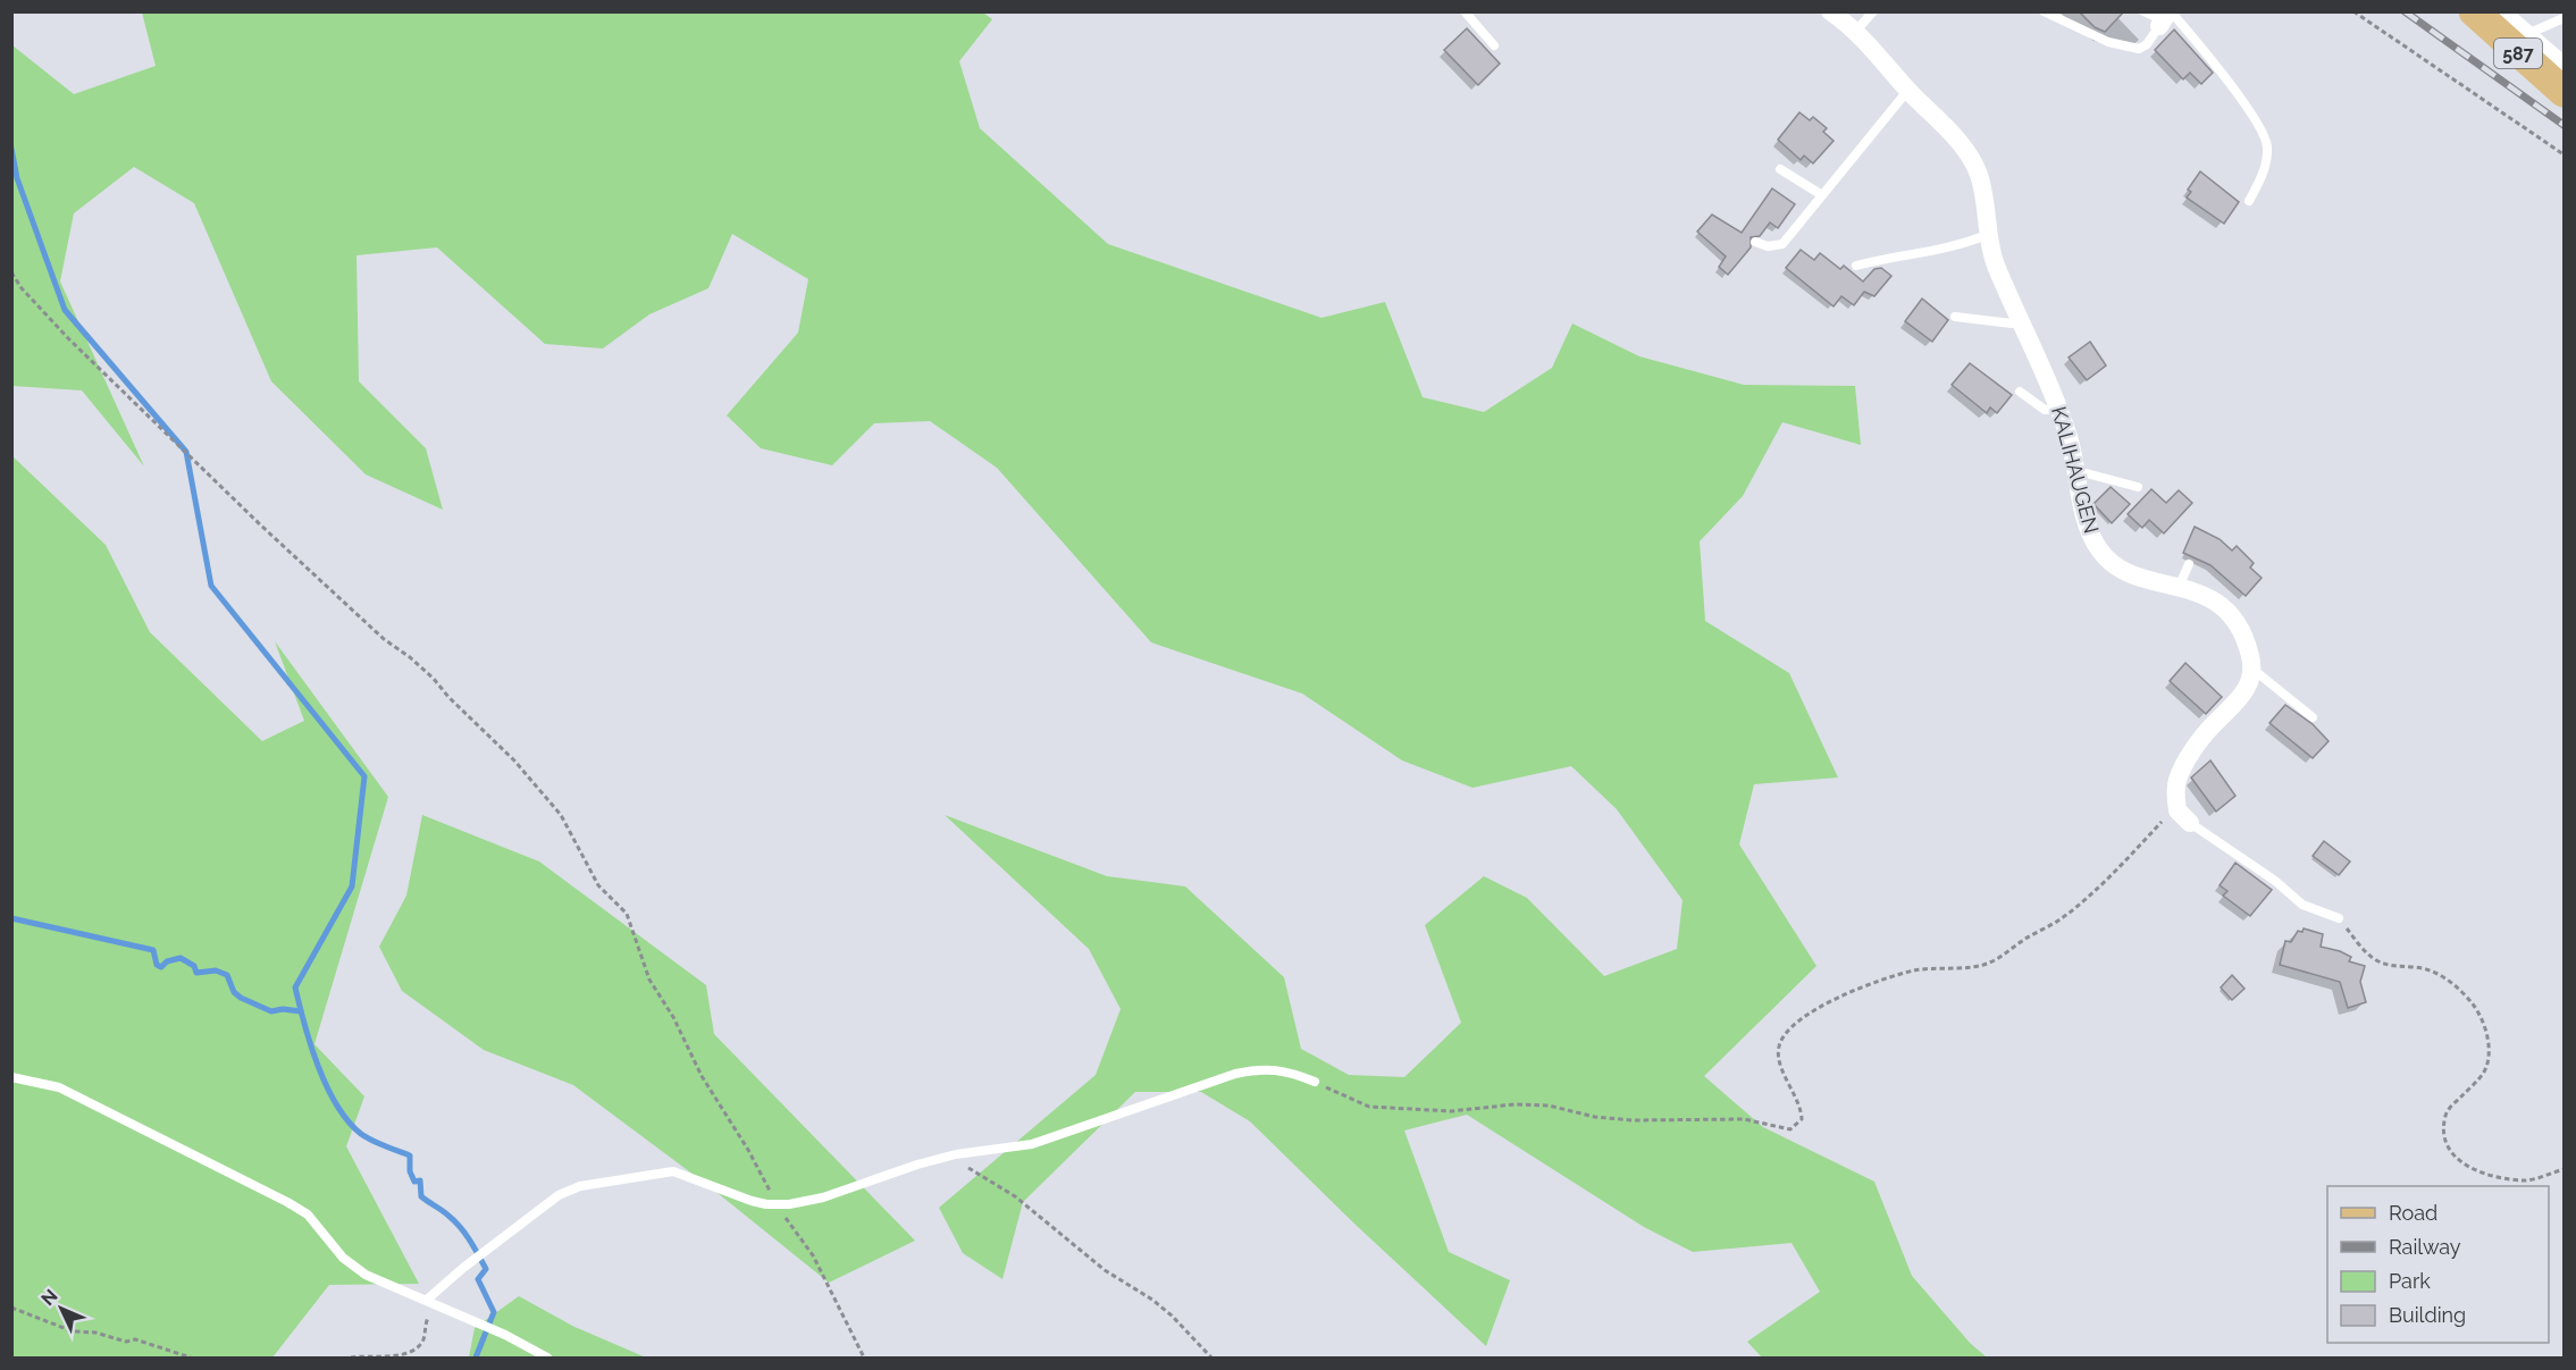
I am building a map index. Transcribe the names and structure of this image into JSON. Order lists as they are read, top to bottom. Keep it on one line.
{"streets":{"main road":["587"],"street":["KALIHAUGEN"]},"legend":["Road","Railway","Park","Building"],"north":"top left"}
